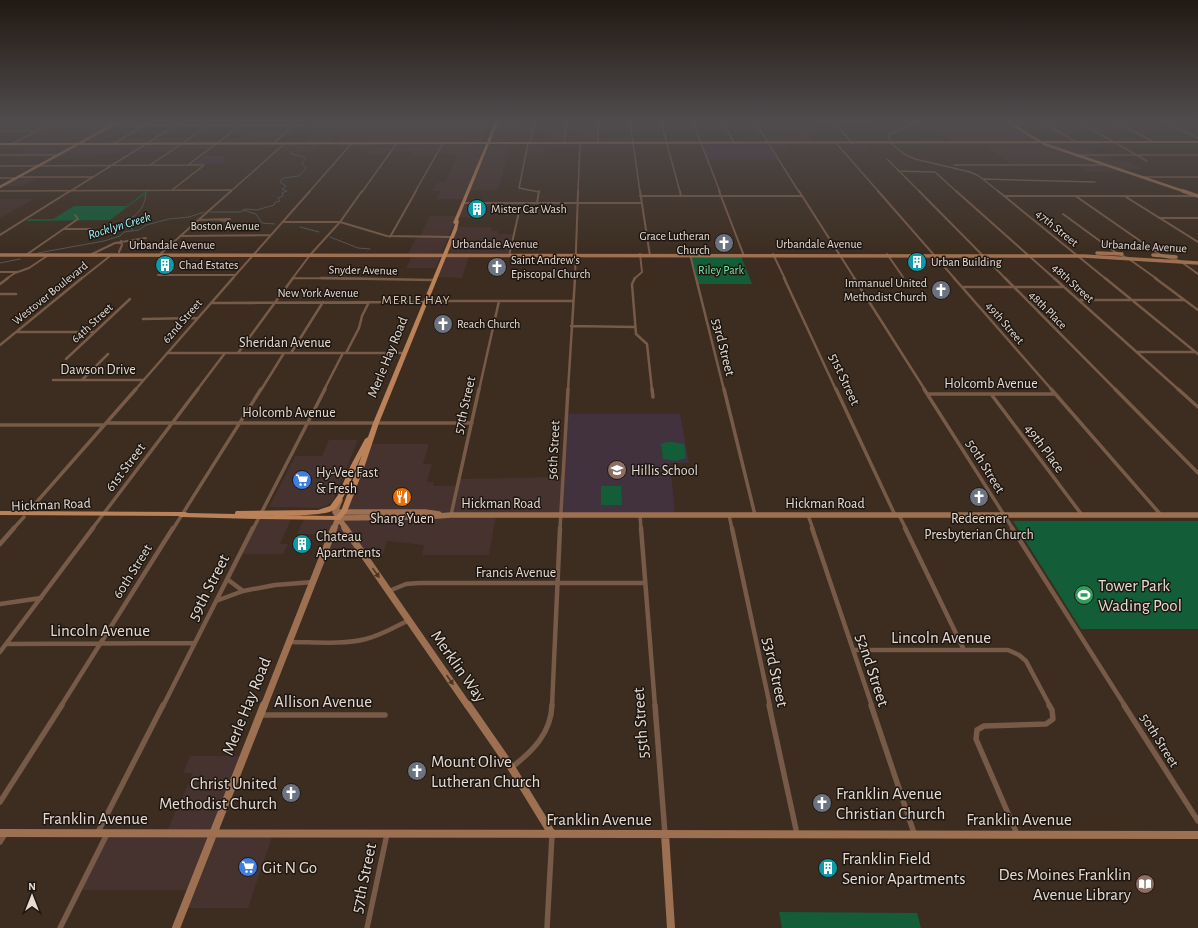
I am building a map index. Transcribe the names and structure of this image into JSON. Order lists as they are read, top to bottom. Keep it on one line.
{"streets":{"main road":["Merle Hay Road","Hickman Road"],"street":["Boston Avenue","47th Street","Urbandale Avenue","Snyder Avenue","48th Street","Westover Boulevard","New York Avenue","48th Place","62nd Street","64th Street","49th Street","Sheridan Avenue","53rd Street","Dawson Drive","51st Street","Holcomb Avenue","57th Street","49th Place","56th Street","50th Street","61st Street","60th Street","Francis Avenue","59th Street","Lincoln Avenue","Merklin Way","52nd Street","Allison Avenue","55th Street","Franklin Avenue"]},"crossings":[["Boston Avenue","62nd Street"],["47th Street","Urbandale Avenue"],["Urbandale Avenue","48th Street"],["Urbandale Avenue","Westover Boulevard"],["Urbandale Avenue","48th Place"],["Urbandale Avenue","62nd Street"],["Urbandale Avenue","49th Street"],["Urbandale Avenue","53rd Street"],["Urbandale Avenue","Merle Hay Road"],["Urbandale Avenue","51st Street"],["Urbandale Avenue","56th Street"],["Urbandale Avenue","50th Street"],["Snyder Avenue","Merle Hay Road"],["48th Street","48th Place"],["New York Avenue","62nd Street"],["New York Avenue","Merle Hay Road"],["New York Avenue","57th Street"],["New York Avenue","56th Street"],["New York Avenue","59th Street"],["62nd Street","Sheridan Avenue"],["62nd Street","Dawson Drive"],["62nd Street","Holcomb Avenue"],["62nd Street","Hickman Road"],["49th Street","Holcomb Avenue"],["49th Street","Hickman Road"],["Sheridan Avenue","Merle Hay Road"],["Sheridan Avenue","61st Street"],["Sheridan Avenue","60th Street"],["Sheridan Avenue","59th Street"],["53rd Street","Hickman Road"],["53rd Street","Franklin Avenue"],["Merle Hay Road","Holcomb Avenue"],["Merle Hay Road","Hickman Road"],["Merle Hay Road","Merklin Way"],["Merle Hay Road","Allison Avenue"],["Merle Hay Road","Franklin Avenue"],["51st Street","Hickman Road"],["51st Street","Lincoln Avenue"],["Holcomb Avenue","57th Street"],["Holcomb Avenue","49th Place"],["Holcomb Avenue","50th Street"],["Holcomb Avenue","61st Street"],["Holcomb Avenue","60th Street"],["Holcomb Avenue","59th Street"],["57th Street","Hickman Road"],["57th Street","Franklin Avenue"],["49th Place","Hickman Road"],["56th Street","Hickman Road"],["56th Street","Francis Avenue"],["56th Street","Merklin Way"],["50th Street","Hickman Road"],["61st Street","Hickman Road"],["61st Street","Lincoln Avenue"],["Hickman Road","60th Street"],["Hickman Road","59th Street"],["Hickman Road","Merklin Way"],["Hickman Road","52nd Street"],["Hickman Road","55th Street"],["60th Street","Lincoln Avenue"],["Francis Avenue","Merklin Way"],["Francis Avenue","55th Street"],["59th Street","Lincoln Avenue"],["59th Street","Franklin Avenue"],["Lincoln Avenue","52nd Street"],["Lincoln Avenue","Franklin Avenue"],["Merklin Way","Franklin Avenue"],["52nd Street","Franklin Avenue"],["55th Street","Franklin Avenue"]],"one_way":["Merklin Way"],"districts":["MERLE HAY"],"water":["Rocklyn Creek"],"parks":["Riley Park"],"places":{"building":["Mister Car Wash","Urban Building","Chad Estates","Chateau Apartments","Franklin Field Senior Apartments"],"church":["Grace Lutheran Church","Saint Andrew's Episcopal Church","Immanuel United Methodist Church","Reach Church","Redeemer Presbyterian Church","Mount Olive Lutheran Church","Christ United Methodist Church","Franklin Avenue Christian Church"],"school or university":["Hillis School"],"supermarket":["Hy-Vee Fast & Fresh","Git N Go"],"restaurant":["Shang Yuen"],"sports":["Tower Park Wading Pool"],"library":["Des Moines Franklin Avenue Library"]},"north":"top"}
